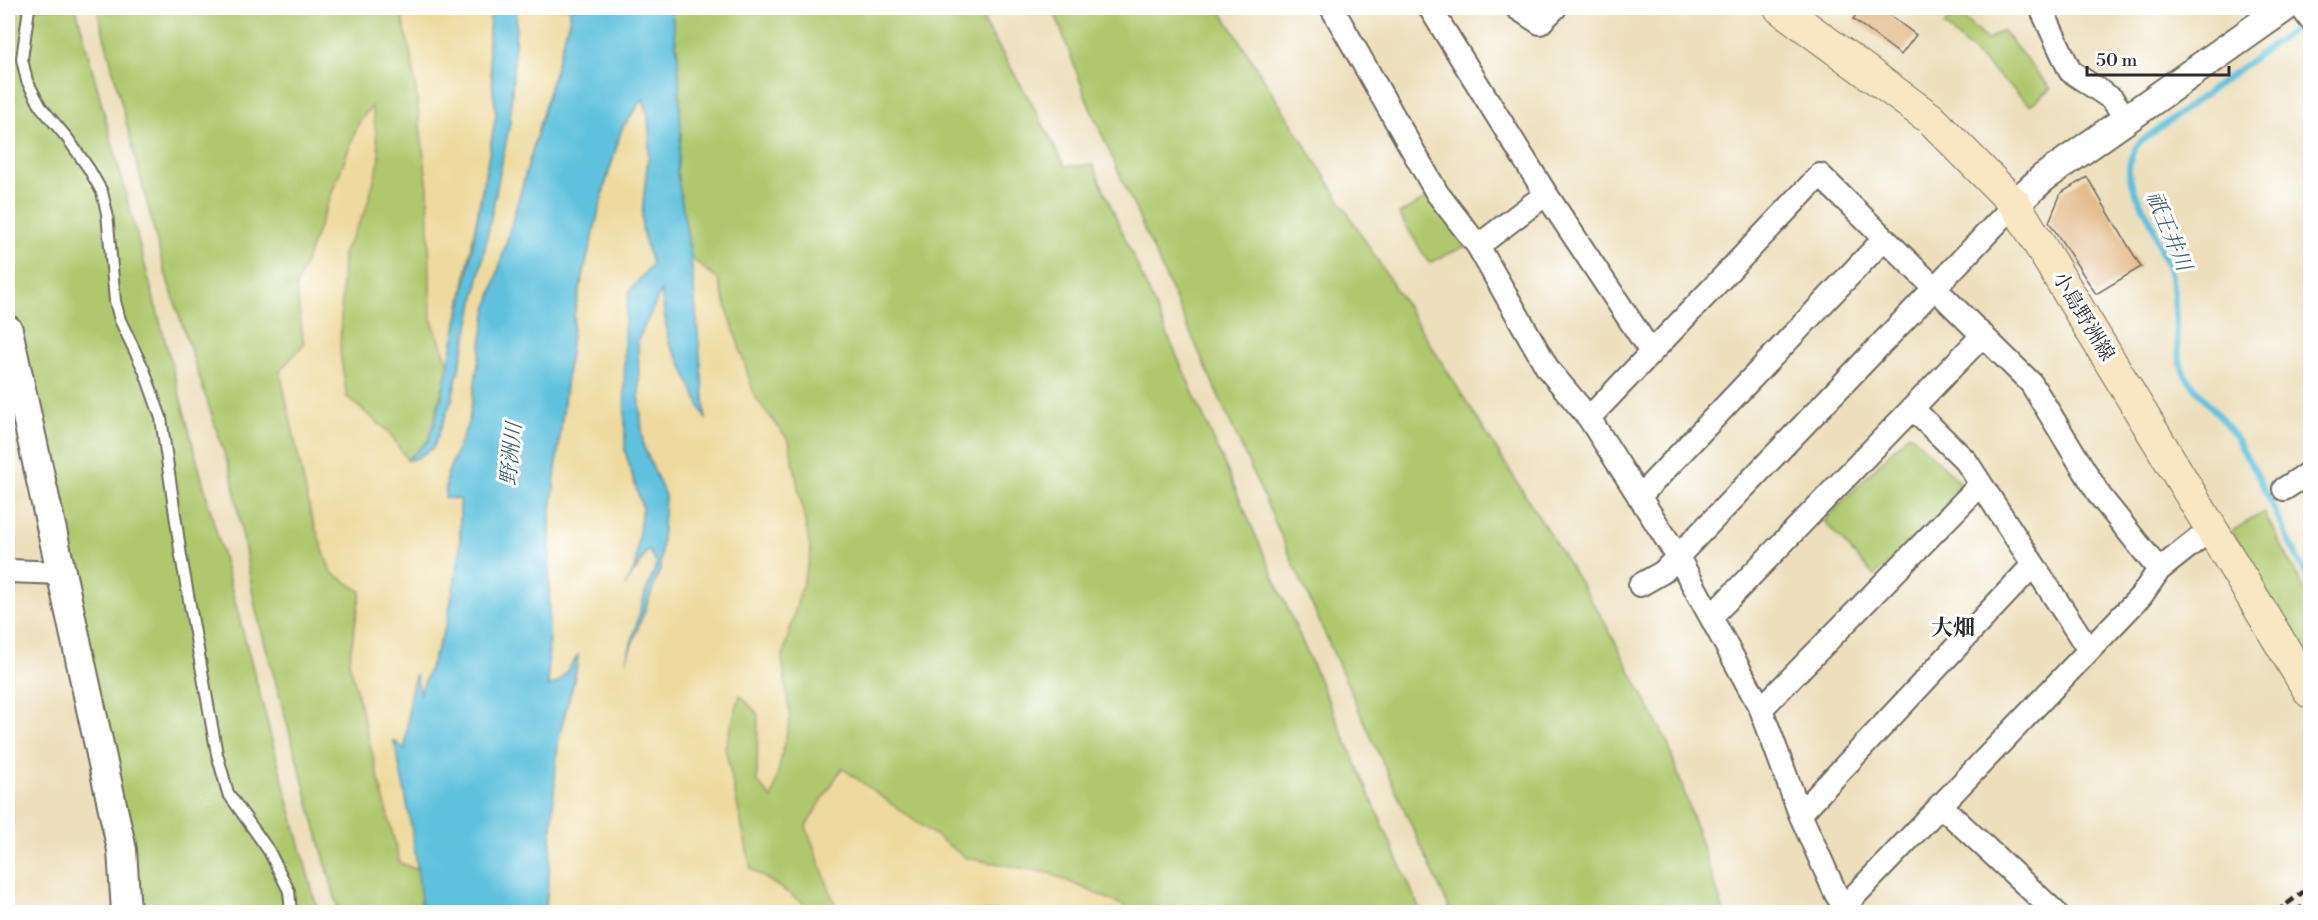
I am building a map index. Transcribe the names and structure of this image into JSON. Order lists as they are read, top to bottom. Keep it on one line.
{"streets":{"main road":["小島野洲線"]},"districts":["大畑"],"water":["祇王井川","野洲川"],"scale_bar":"50 m"}
